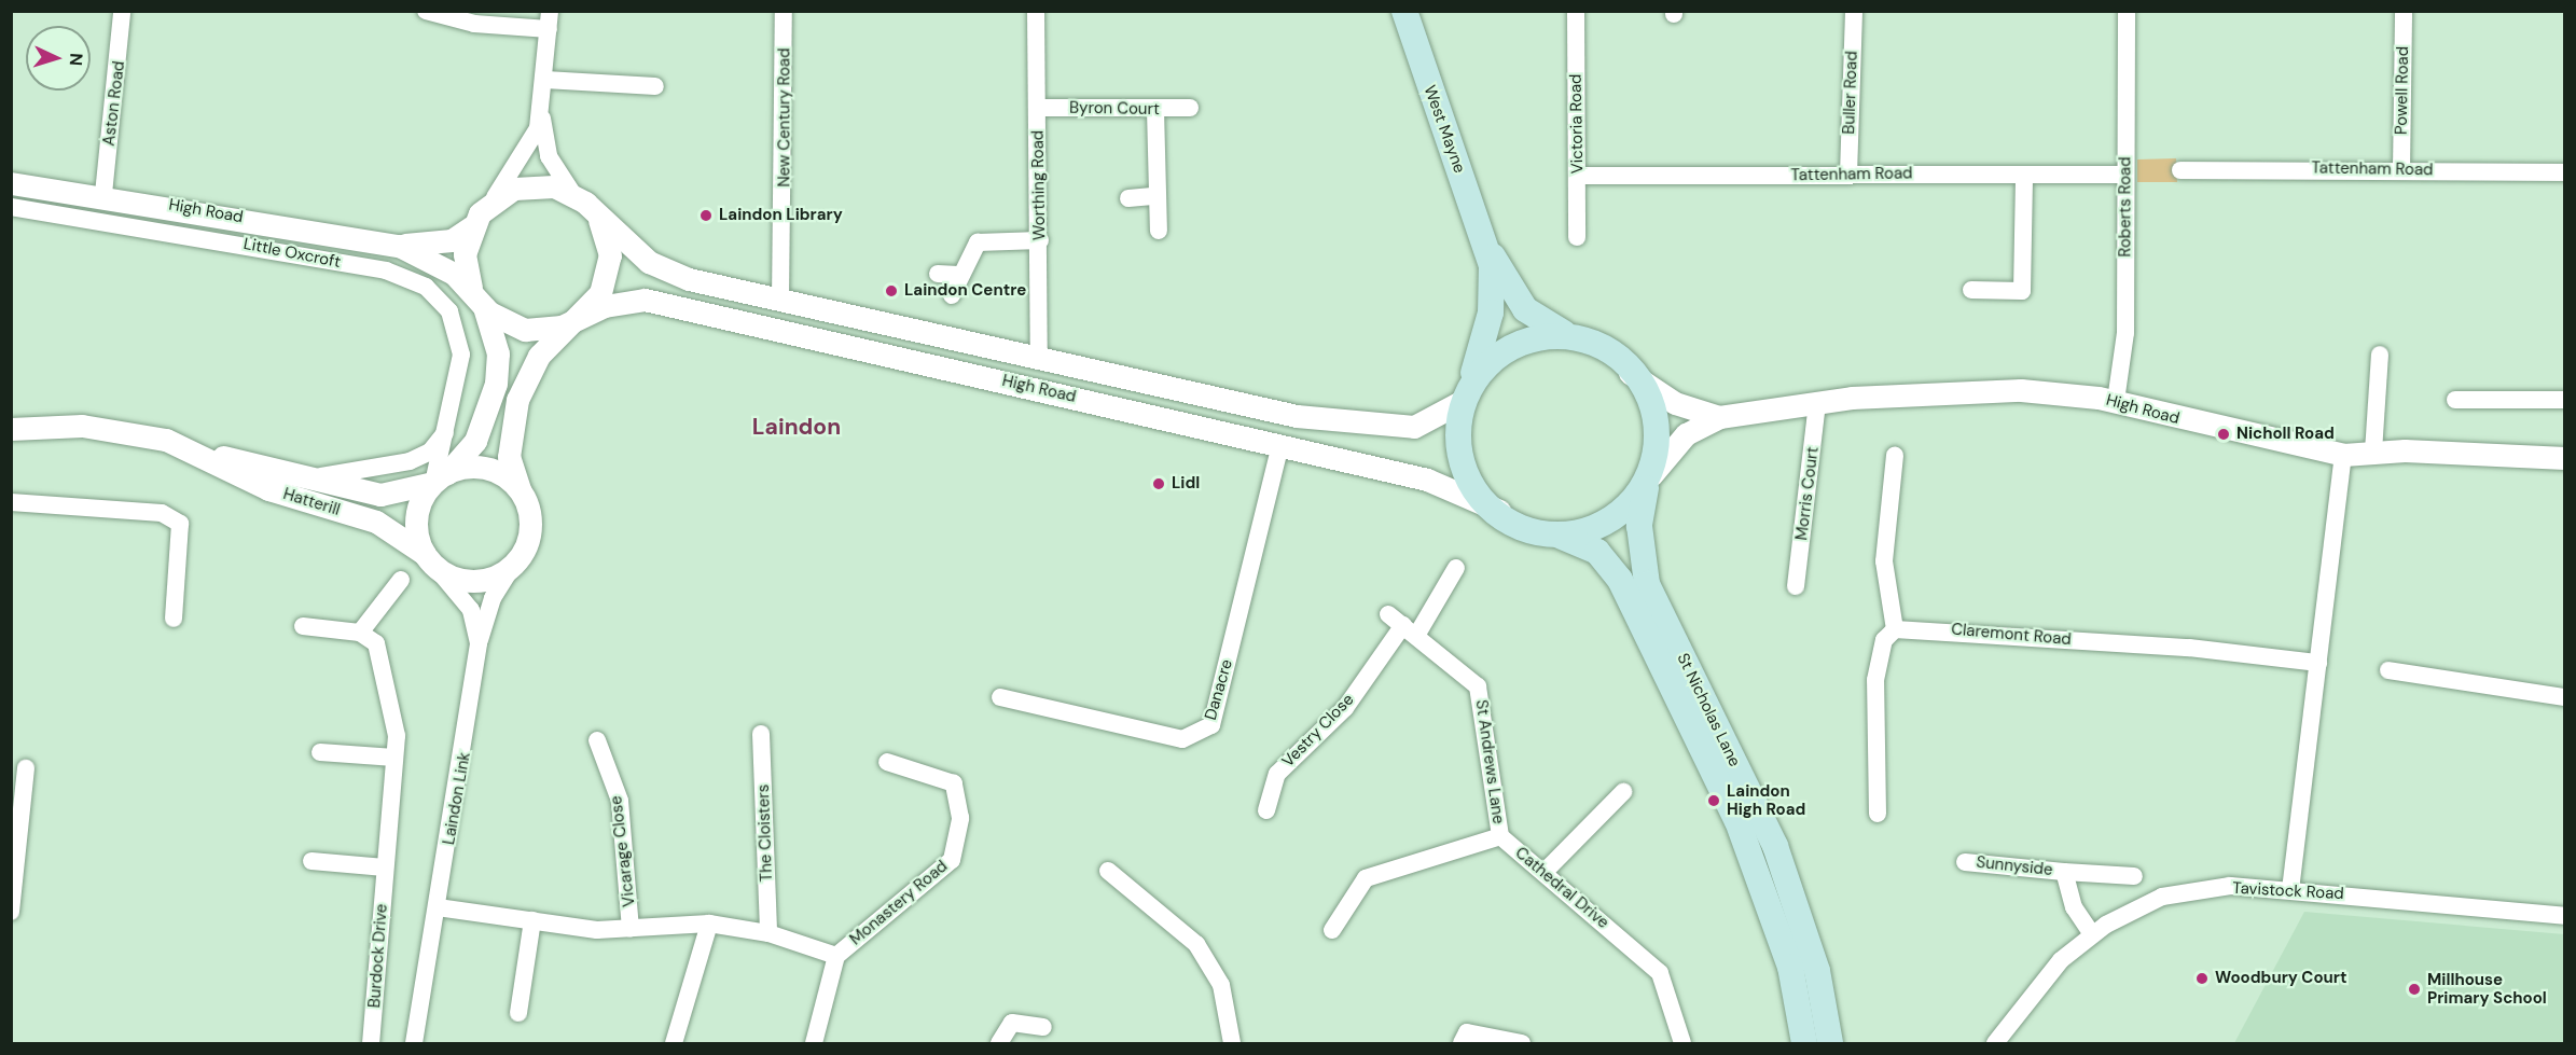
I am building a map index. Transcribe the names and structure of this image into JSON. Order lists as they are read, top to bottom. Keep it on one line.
{"streets":{"main road":["West Mayne","St Nicholas Lane"],"street":["Powell Road","Buller Road","Aston Road","Byron Court","New Century Road","Victoria Road","Tattenham Road","Worthing Road","Roberts Road","High Road","Little Oxcroft","Morris Court","Hatterill","Claremont Road","Danacre","Vestry Close","St Andrews Lane","Laindon Link","The Cloisters","Vicarage Close","Sunnyside","Cathedral Drive","Tavistock Road","Monastery Road","Burdock Drive"]},"crossings":[["Powell Road","Tattenham Road"],["Buller Road","Tattenham Road"],["Aston Road","High Road"],["Byron Court","Worthing Road"],["New Century Road","High Road"],["Victoria Road","Tattenham Road"],["West Mayne","High Road"],["West Mayne","St Nicholas Lane"],["Tattenham Road","Roberts Road"],["Worthing Road","High Road"],["Roberts Road","High Road"],["High Road","Morris Court"],["High Road","Danacre"],["High Road","St Nicholas Lane"],["Little Oxcroft","Hatterill"],["Little Oxcroft","Laindon Link"],["Hatterill","Laindon Link"],["Vestry Close","St Andrews Lane"],["St Andrews Lane","Cathedral Drive"],["Laindon Link","Monastery Road"],["The Cloisters","Monastery Road"],["Vicarage Close","Monastery Road"],["Sunnyside","Tavistock Road"]],"districts":["Laindon"],"places":["Laindon Library","Laindon Centre","Nicholl Road","Lidl","Laindon High Road","Woodbury Court","Millhouse Primary School"],"north":"right"}
